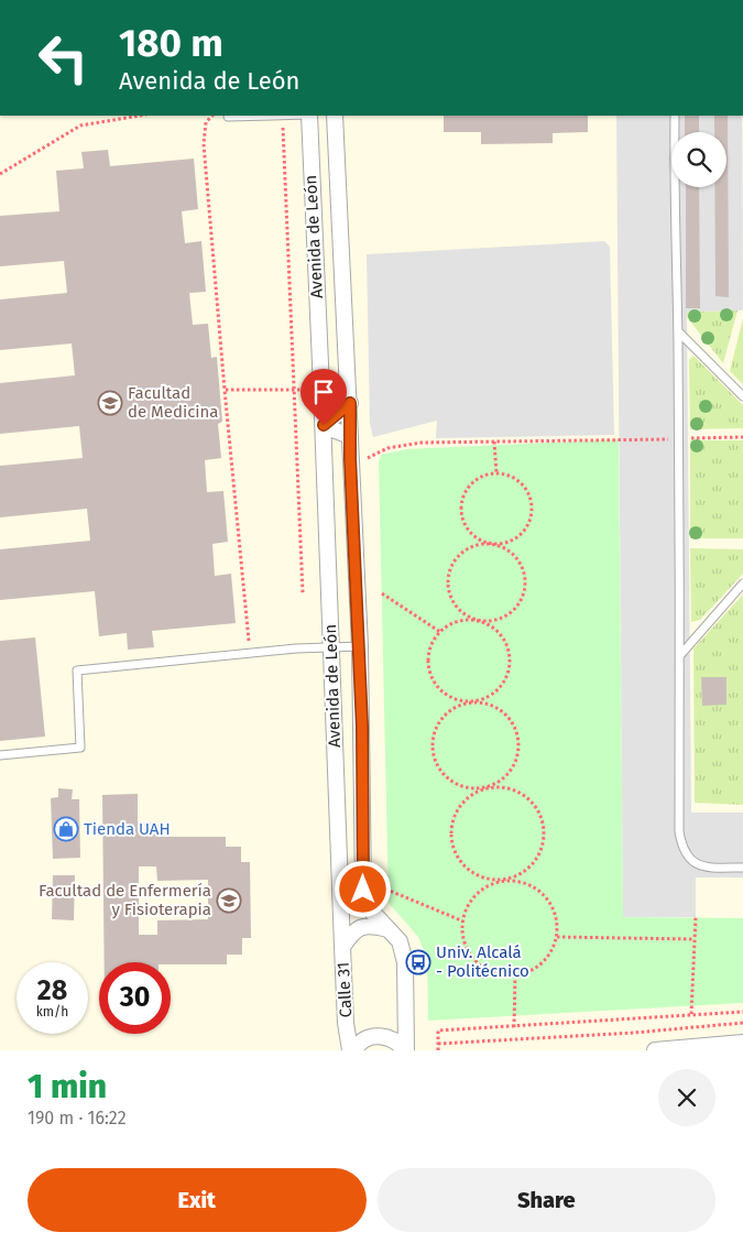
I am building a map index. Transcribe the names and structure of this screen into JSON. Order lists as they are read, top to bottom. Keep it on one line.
{"streets":{"street":["Avenida de León","Calle 31"]},"crossings":[["Avenida de León","Calle 31"]],"places":{"school or university":["Facultad de Medicina","Facultad de Enfermería y Fisioterapia"],"shop":["Tienda UAH"],"bus stop":["Univ. Alcalá - Politécnico"]},"page":{"turn":["180 m","Avenida de León"],"speed":"28 km/h","limit":"30","heading":["1 min","190 m · 16:22"],"buttons":["Exit","Share"]}}
